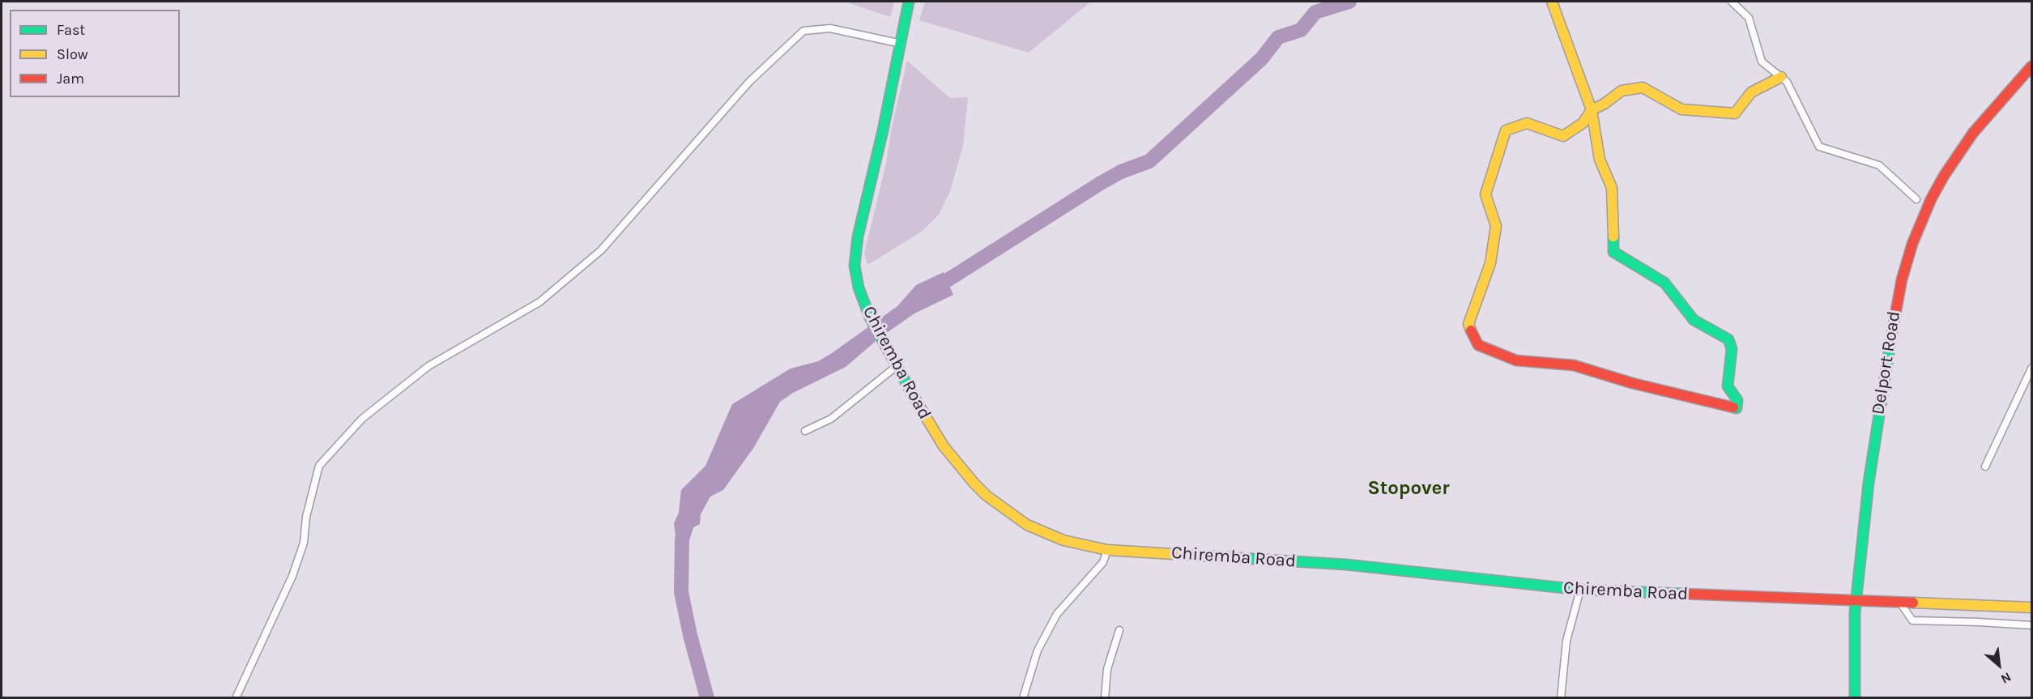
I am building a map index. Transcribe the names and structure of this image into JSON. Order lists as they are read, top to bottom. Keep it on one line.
{"streets":{"main road":["Chiremba Road","Delport Road"]},"crossings":[["Chiremba Road","Delport Road"]],"districts":["Stopover"],"legend":["Fast","Slow","Jam"],"north":"bottom right"}
